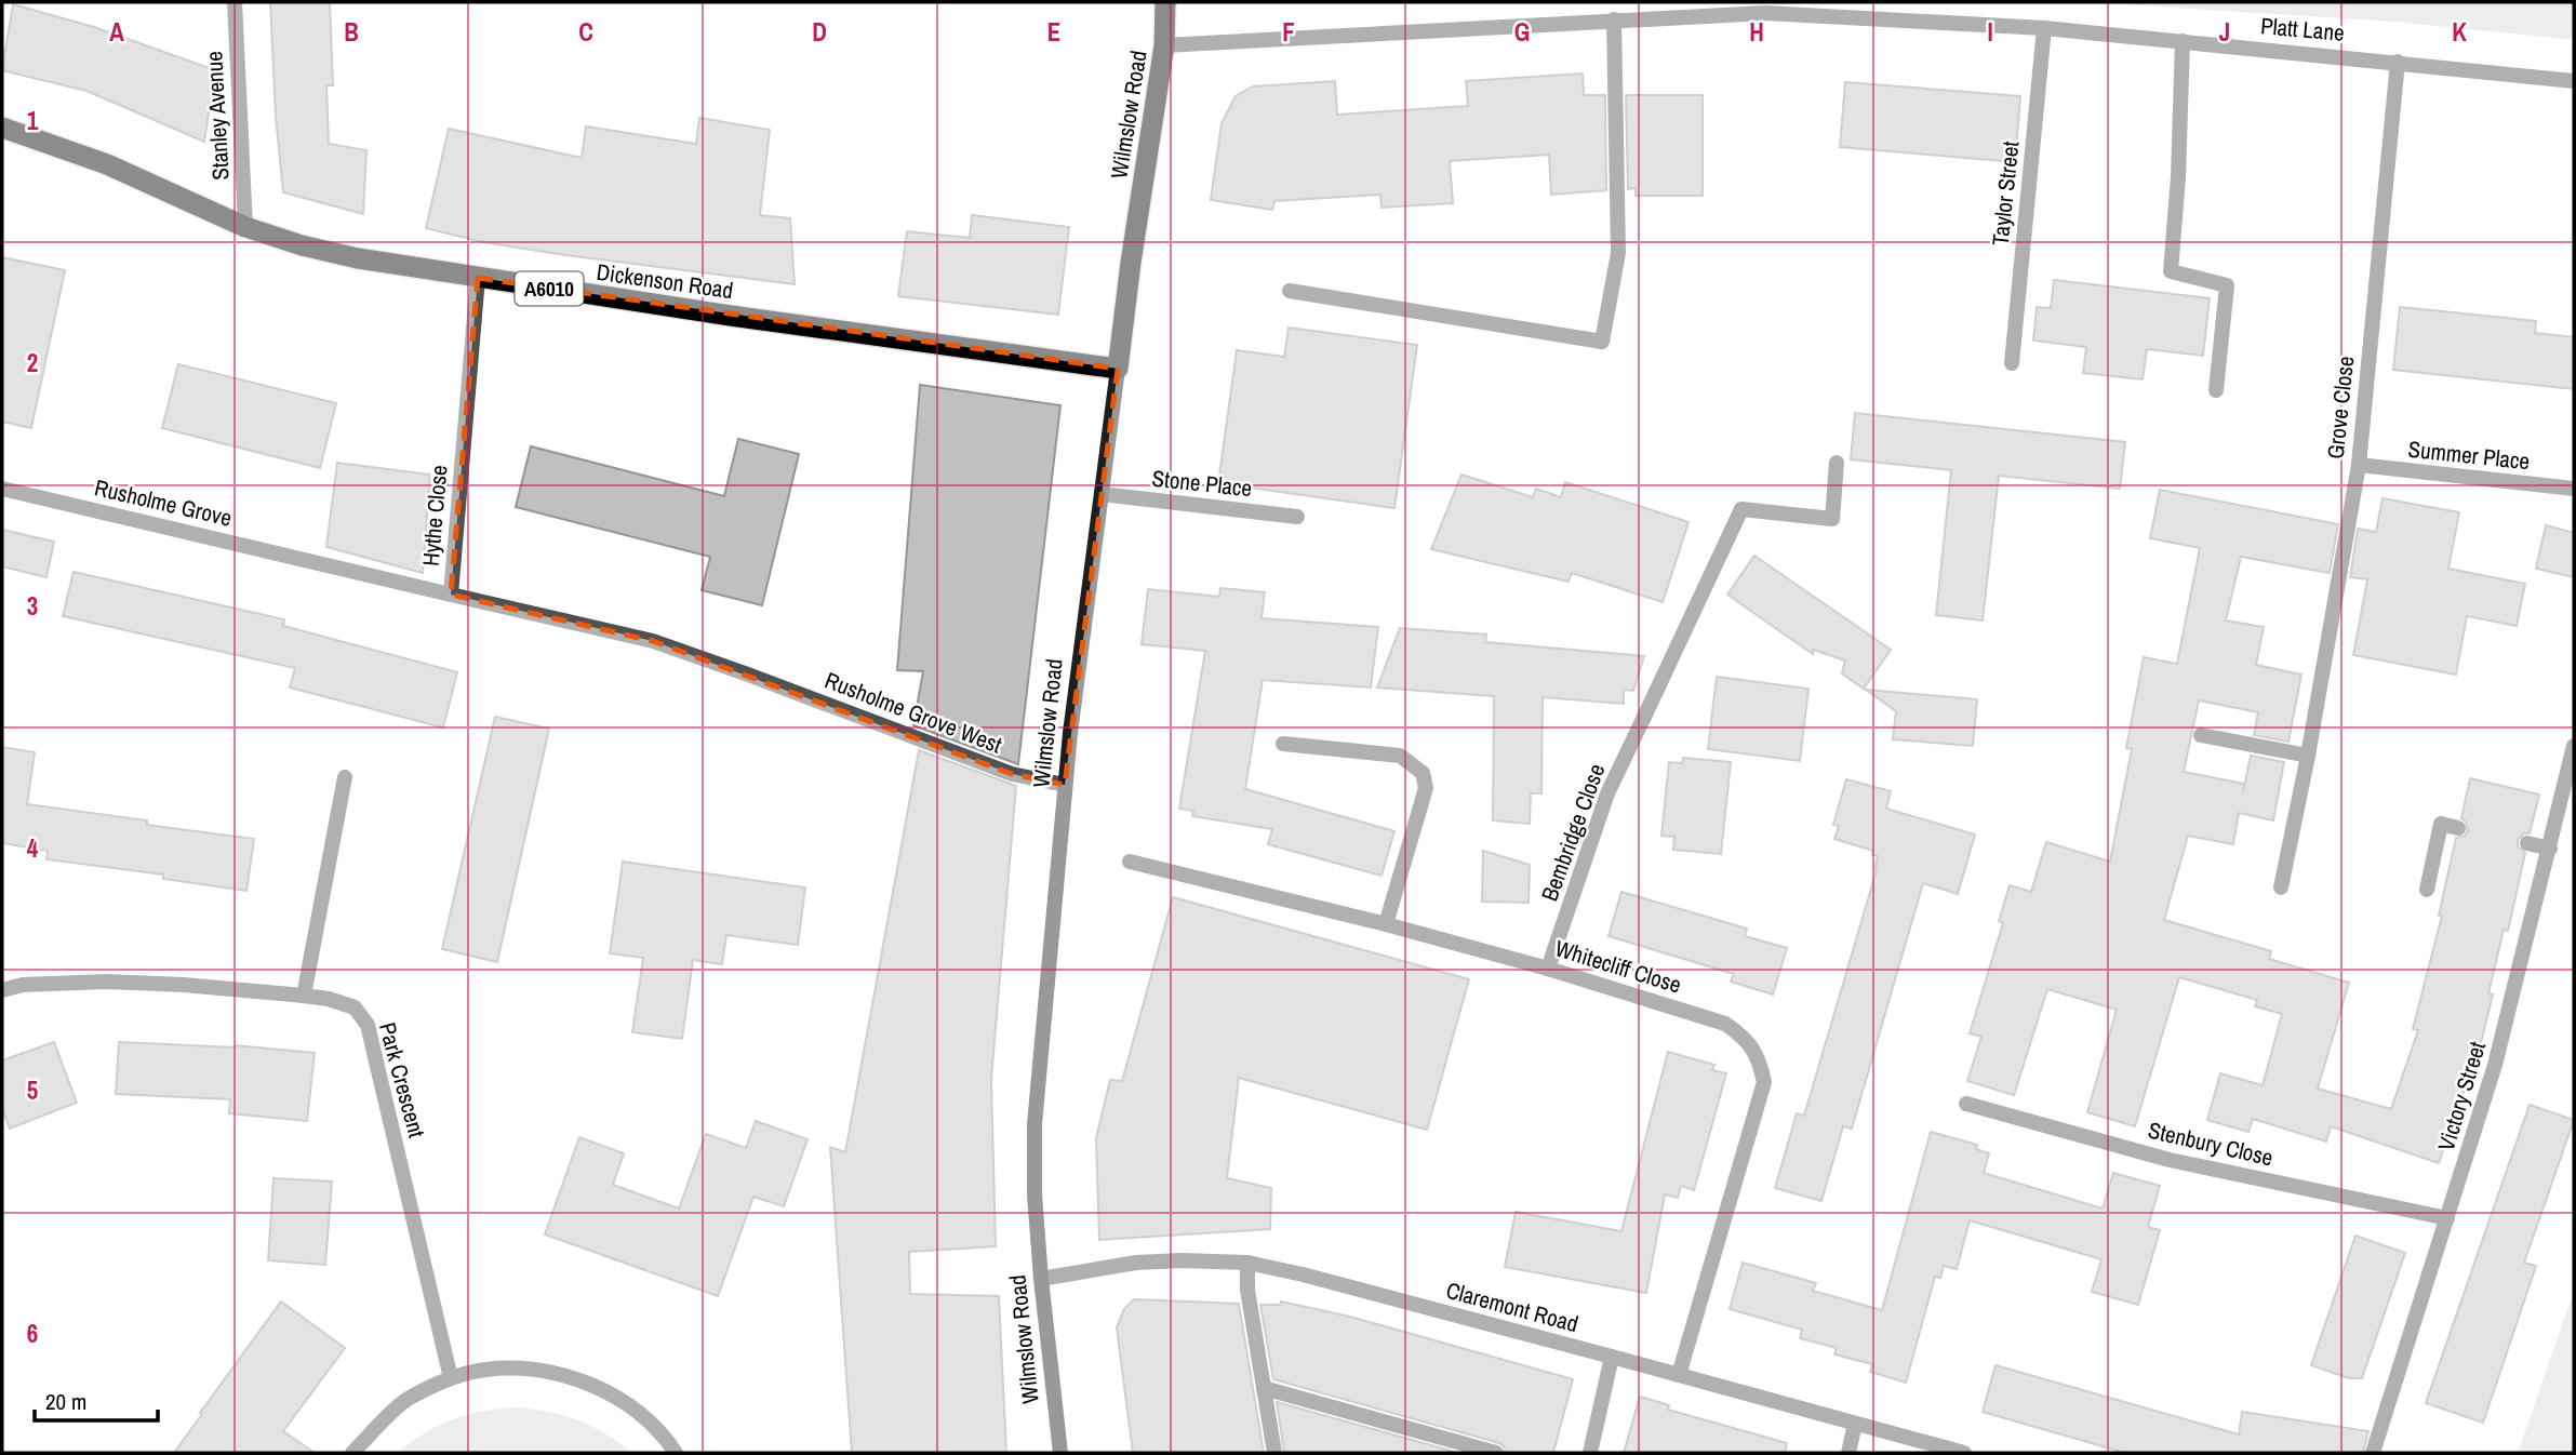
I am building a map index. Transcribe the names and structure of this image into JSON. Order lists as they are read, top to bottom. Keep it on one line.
{"streets":{"highway":["Wilmslow Road","Dickenson Road","A6010"],"street":["Platt Lane","Stanley Avenue","Taylor Street","Grove Close","Summer Place","Stone Place","Rusholme Grove","Hythe Close","Rusholme Grove West","Bembridge Close","Whitecliff Close","Park Crescent","Victory Street","Stenbury Close","Claremont Road"]},"crossings":[["Platt Lane","Wilmslow Road"],["Platt Lane","Taylor Street"],["Platt Lane","Grove Close"],["Wilmslow Road","Dickenson Road"],["Wilmslow Road","Stone Place"],["Wilmslow Road","Rusholme Grove West"],["Wilmslow Road","Claremont Road"],["Stanley Avenue","Dickenson Road"],["Dickenson Road","Hythe Close"],["Grove Close","Summer Place"],["Rusholme Grove","Hythe Close"],["Hythe Close","Rusholme Grove West"],["Bembridge Close","Whitecliff Close"],["Whitecliff Close","Claremont Road"],["Victory Street","Stenbury Close"]],"scale_bar":"20 m","grid":{"columns":["A","B","C","D","E","F","G","H","I","J","K"],"rows":["1","2","3","4","5","6"]}}
